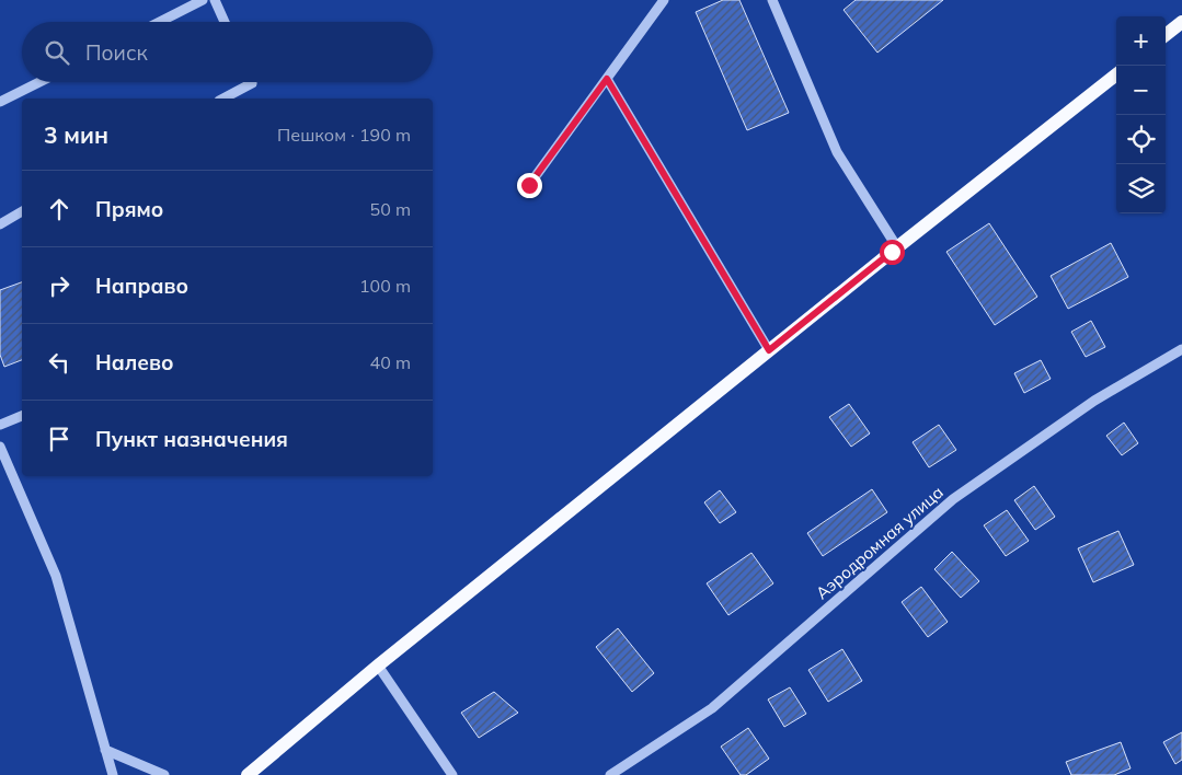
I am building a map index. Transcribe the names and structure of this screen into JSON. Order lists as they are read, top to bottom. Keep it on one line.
{"streets":{"street":["Аэродромная улица"]},"page":{"map_buttons":["+","−"],"search":"Поиск","heading":["3 мин","Пешком · 190 m"],"list":[["Прямо","50 m"],["Направо","100 m"],["Налево","40 m"],"Пункт назначения"]}}
